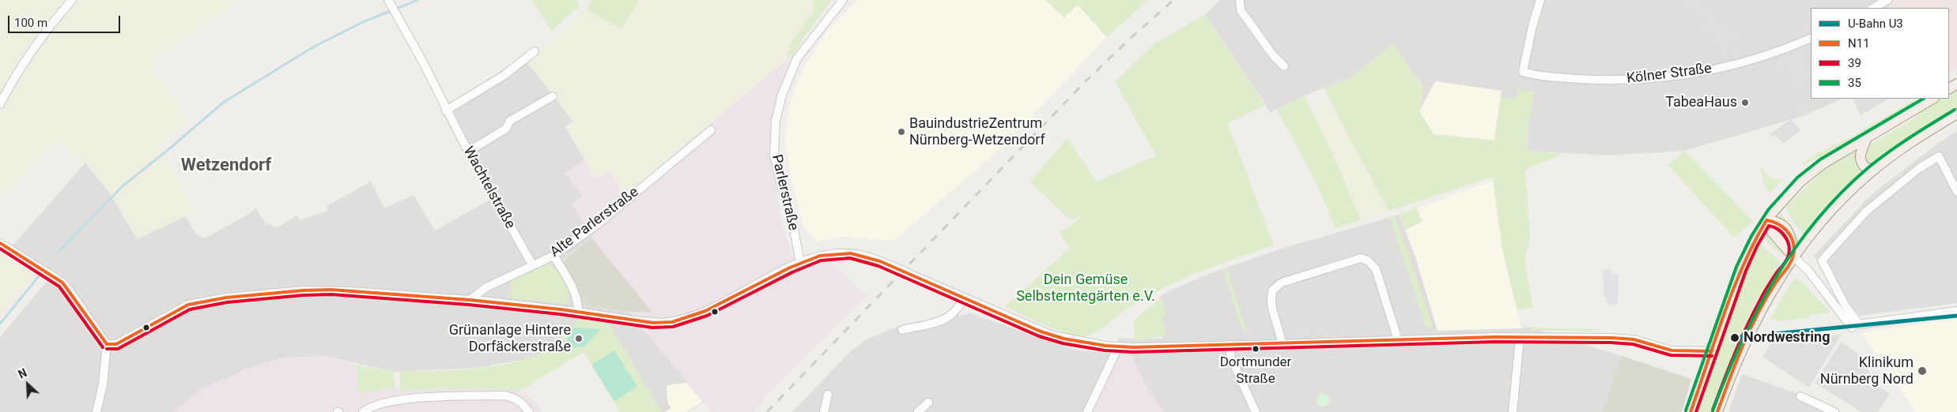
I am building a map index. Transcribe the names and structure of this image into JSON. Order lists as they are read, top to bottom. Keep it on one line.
{"streets":{"street":["Kölner Straße","Wachtelstraße","Parlerstraße","Alte Parlerstraße"]},"crossings":[["Wachtelstraße","Alte Parlerstraße"]],"districts":["Wetzendorf"],"parks":["Dein Gemüse Selbsterntegärten e.V."],"places":["TabeaHaus","BauindustrieZentrum Nürnberg-Wetzendorf","Nordwestring","Grünanlage Hintere Dorfäckerstraße","Dortmunder Straße","Klinikum Nürnberg Nord"],"lines":["transit line 35","transit line N11","transit line 39","metro line U3"],"legend":["U-Bahn U3","N11","39","35"],"scale_bar":"100 m","north":"top left"}
